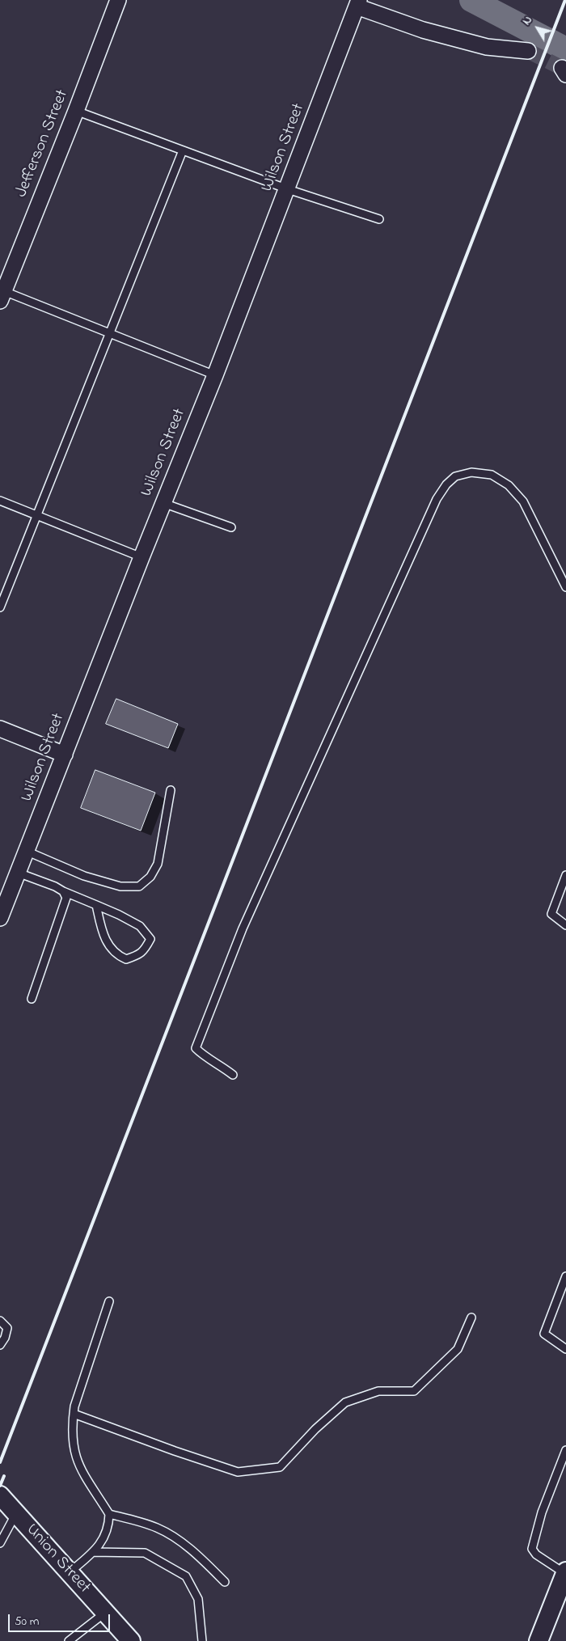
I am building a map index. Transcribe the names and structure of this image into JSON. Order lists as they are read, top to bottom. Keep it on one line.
{"streets":{"street":["Jefferson Street","Wilson Street","Union Street"]},"scale_bar":"50 m","north":"top left"}
